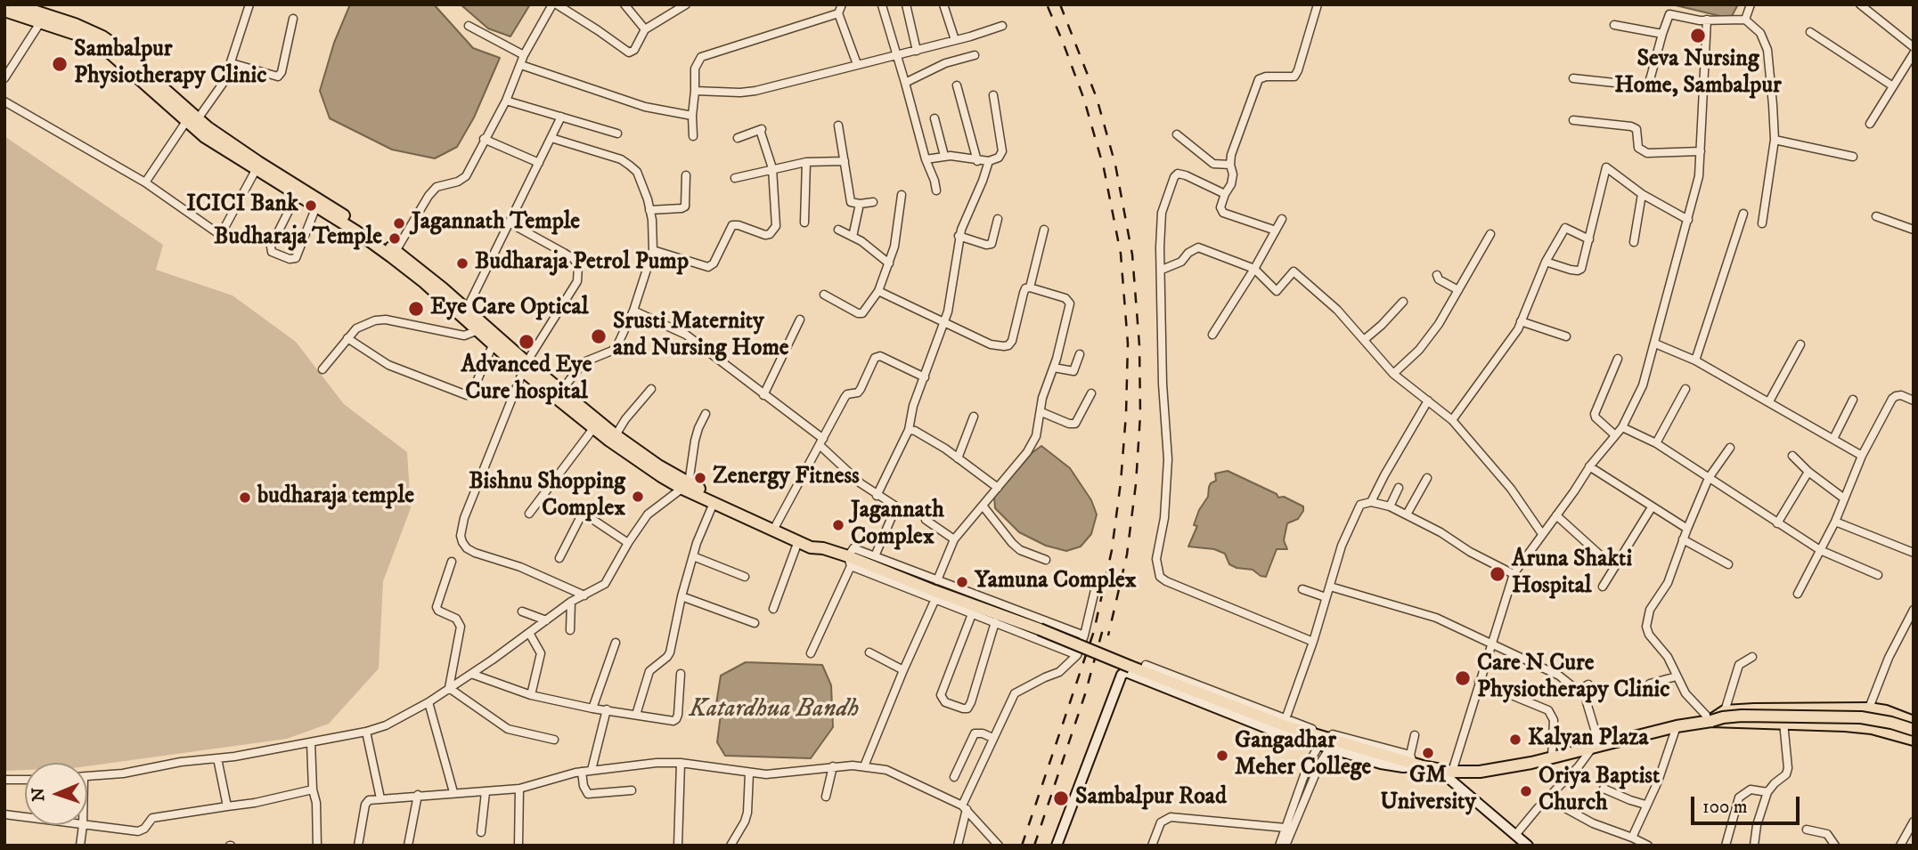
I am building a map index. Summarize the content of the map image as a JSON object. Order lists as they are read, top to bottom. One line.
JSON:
{"water":["Katardhua Bandh"],"places":["Seva Nursing Home, Sambalpur","Sambalpur Physiotherapy Clinic","ICICI Bank","Jagannath Temple","Budharaja Temple","Budharaja Petrol Pump","Eye Care Optical","Srusti Maternity and Nursing Home","Advanced Eye Cure hospital","Zenergy Fitness","Bishnu Shopping Complex","budharaja temple","Jagannath Complex","Aruna Shakti Hospital","Yamuna Complex","Care N Cure Physiotherapy Clinic","Kalyan Plaza","GM University","Gangadhar Meher College","Oriya Baptist Church","Sambalpur Road"],"scale_bar":"100 m","north":"left"}
